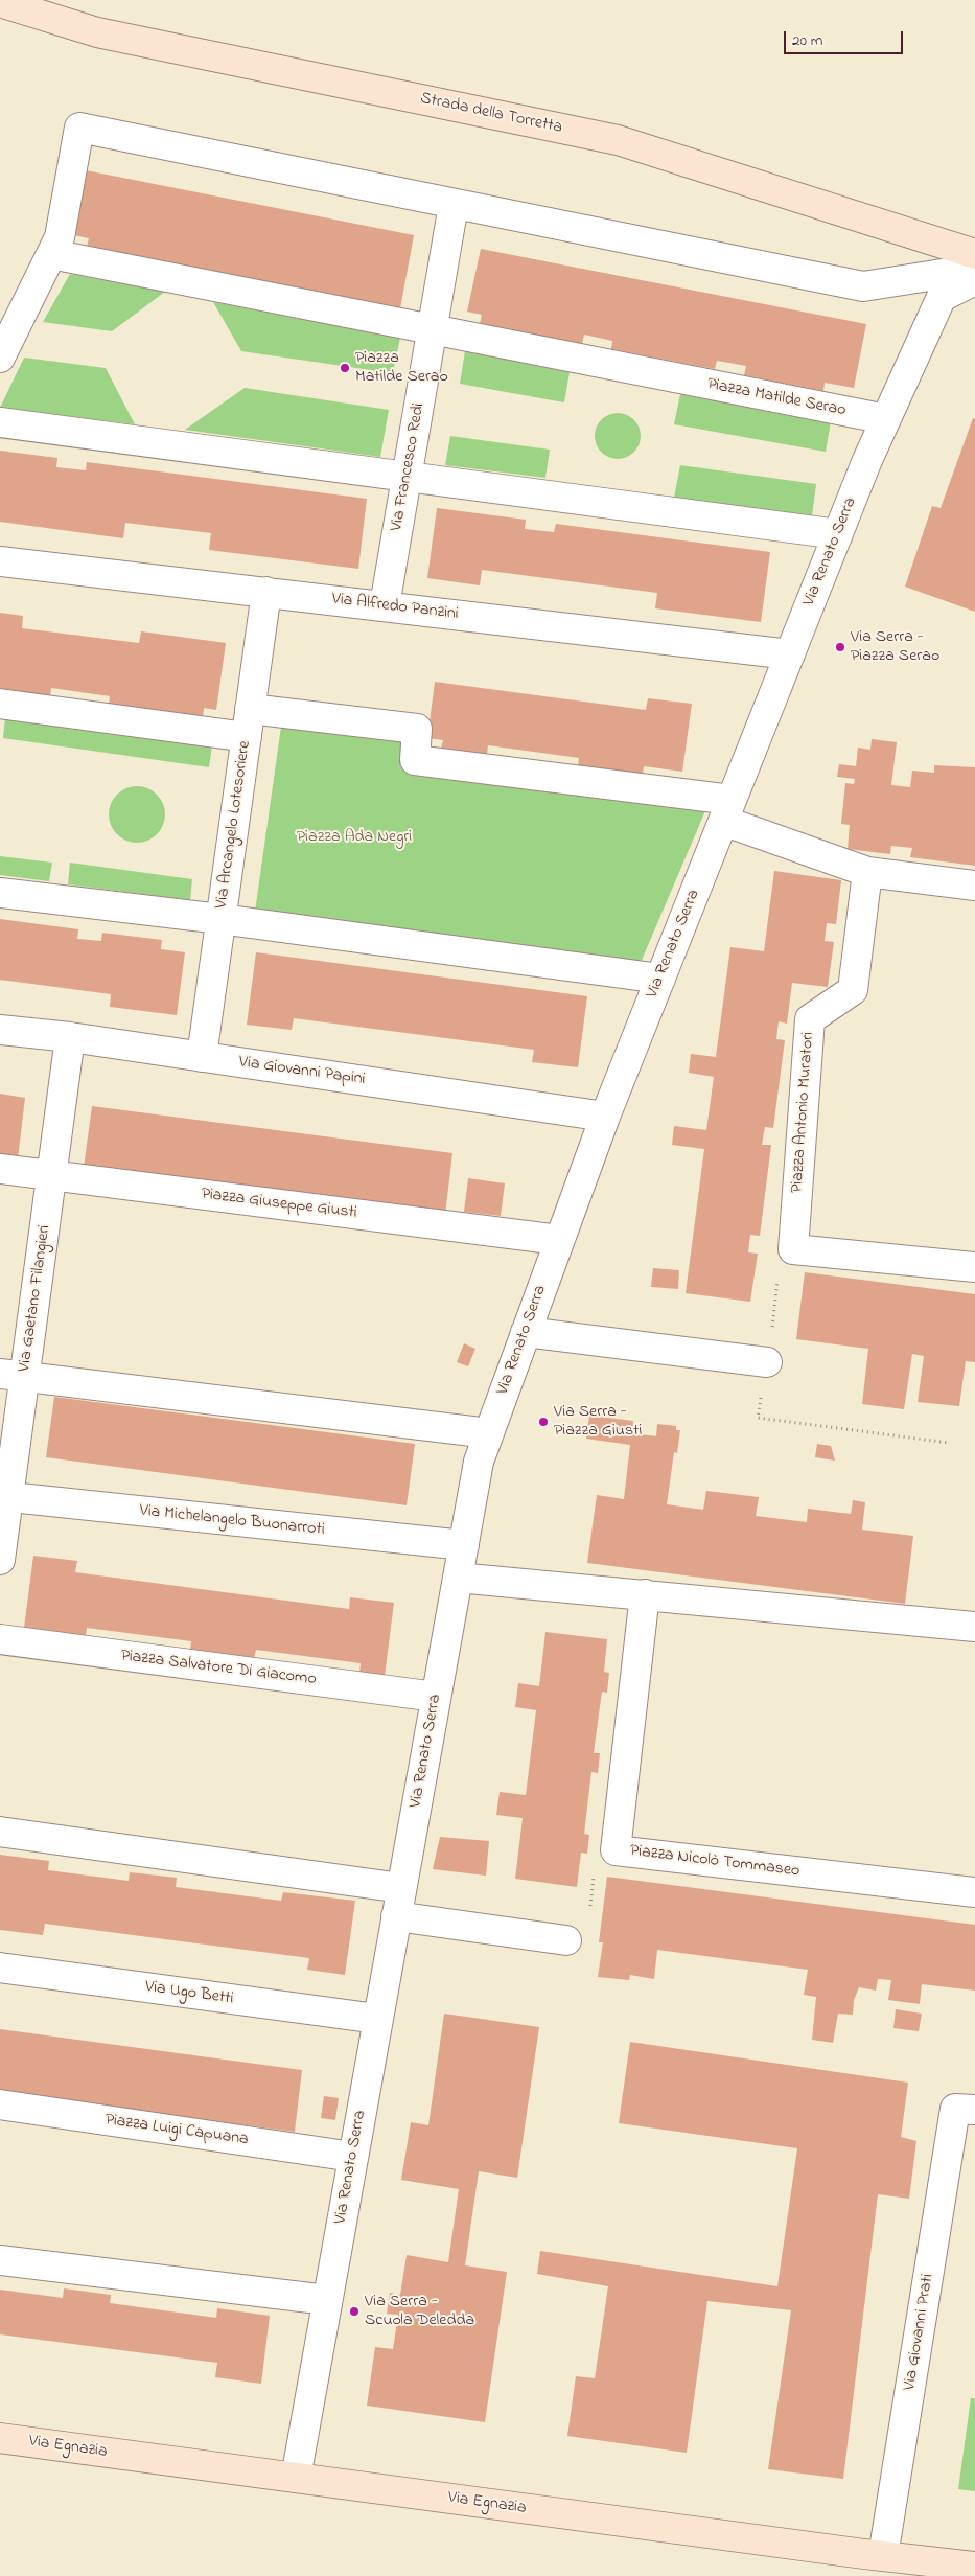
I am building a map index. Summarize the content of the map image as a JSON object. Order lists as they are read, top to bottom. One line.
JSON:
{"streets":{"street":["Strada della Torretta","Piazza Matilde Serao","Via Francesco Redi","Via Renato Serra","Via Alfredo Panzini","Via Arcangelo Lotesoriere","Via Giovanni Papini","Piazza Antonio Muratori","Piazza Giuseppe Giusti","Via Gaetano Filangieri","Via Michelangelo Buonarroti","Piazza Salvatore Di Giacomo","Piazza Nicolò Tommaseo","Via Ugo Betti","Piazza Luigi Capuana","Via Giovanni Prati","Via Egnazia"]},"crossings":[["Piazza Matilde Serao","Via Francesco Redi"],["Piazza Matilde Serao","Via Renato Serra"],["Via Francesco Redi","Via Alfredo Panzini"],["Via Renato Serra","Via Alfredo Panzini"],["Via Renato Serra","Via Giovanni Papini"],["Via Renato Serra","Piazza Giuseppe Giusti"],["Via Renato Serra","Via Michelangelo Buonarroti"],["Via Renato Serra","Piazza Salvatore Di Giacomo"],["Via Renato Serra","Via Ugo Betti"],["Via Renato Serra","Piazza Luigi Capuana"],["Via Renato Serra","Via Egnazia"],["Via Alfredo Panzini","Via Arcangelo Lotesoriere"],["Via Arcangelo Lotesoriere","Via Giovanni Papini"],["Via Giovanni Papini","Via Gaetano Filangieri"],["Piazza Giuseppe Giusti","Via Gaetano Filangieri"],["Via Gaetano Filangieri","Via Michelangelo Buonarroti"],["Via Giovanni Prati","Via Egnazia"]],"parks":["Piazza Ada Negri"],"places":["Piazza Matilde Serao","Via Serra - Piazza Serao","Via Serra - Piazza Giusti","Via Serra - Scuola Deledda"],"scale_bar":"20 m"}
